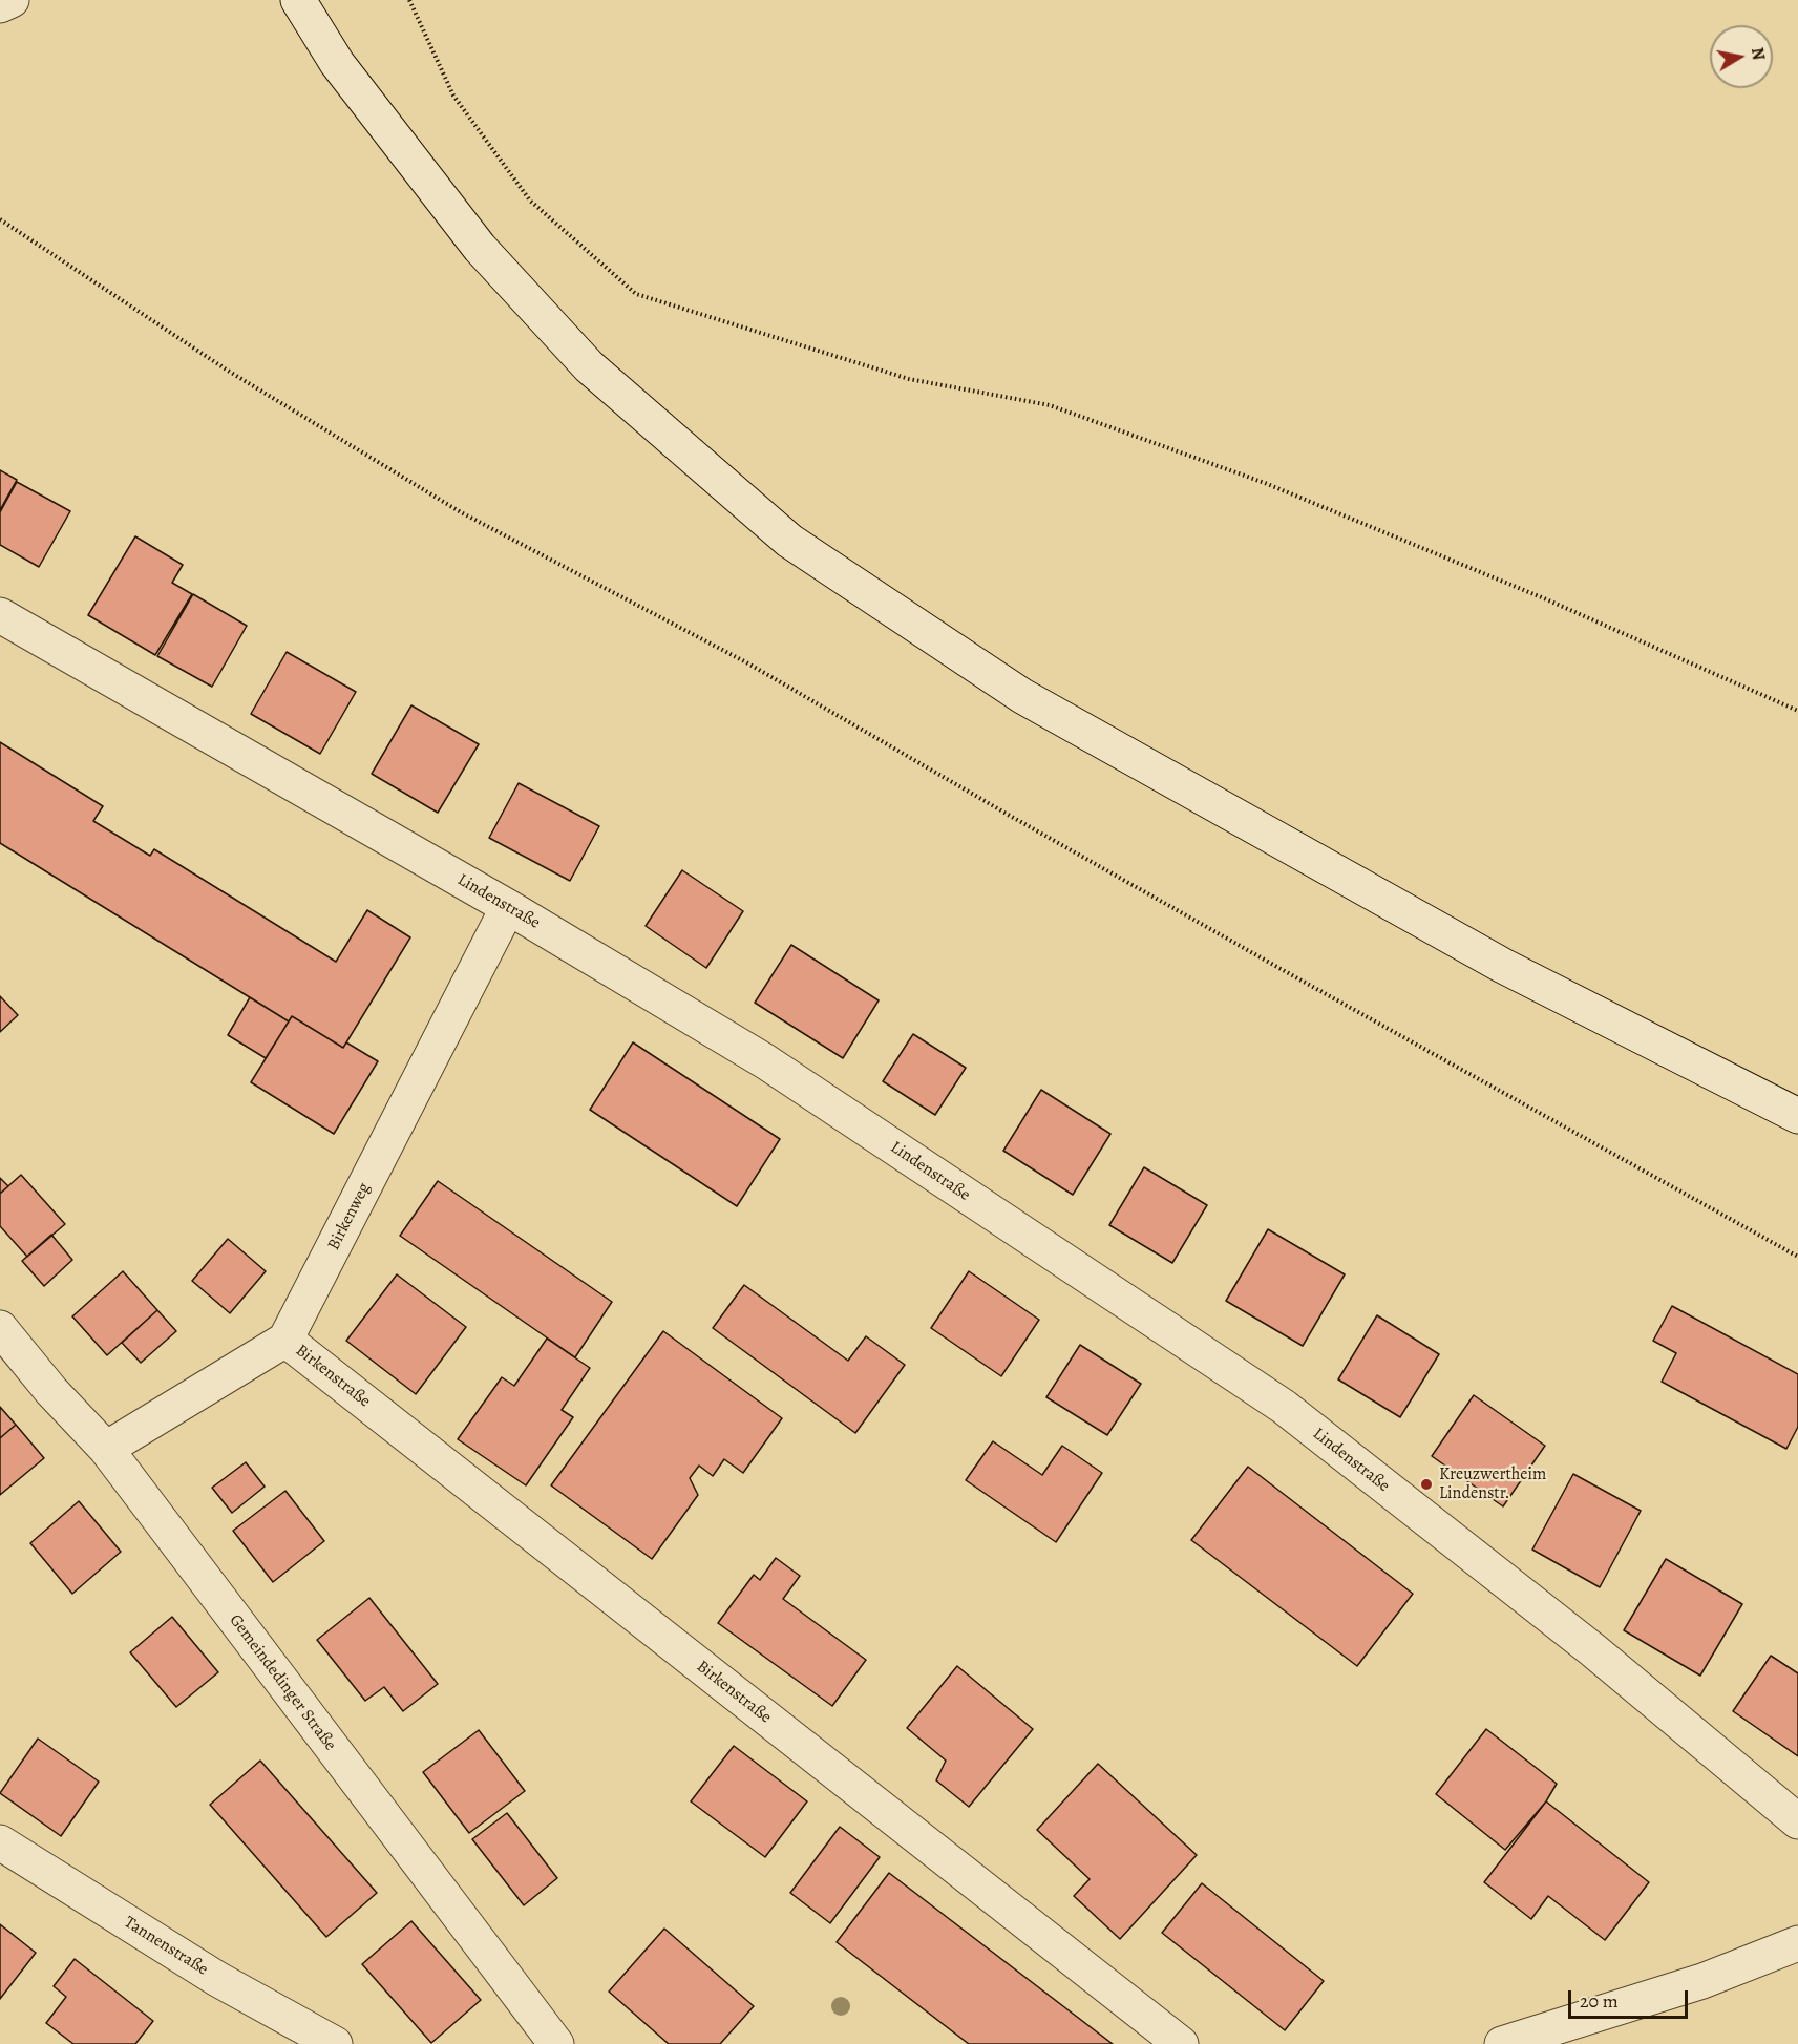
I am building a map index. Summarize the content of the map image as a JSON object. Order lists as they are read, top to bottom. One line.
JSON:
{"streets":{"street":["Lindenstraße","Birkenweg","Birkenstraße","Gemeindedinger Straße","Tannenstraße"]},"crossings":[["Lindenstraße","Birkenweg"],["Birkenweg","Birkenstraße"]],"places":["Kreuzwertheim Lindenstr."],"scale_bar":"20 m","north":"right"}
